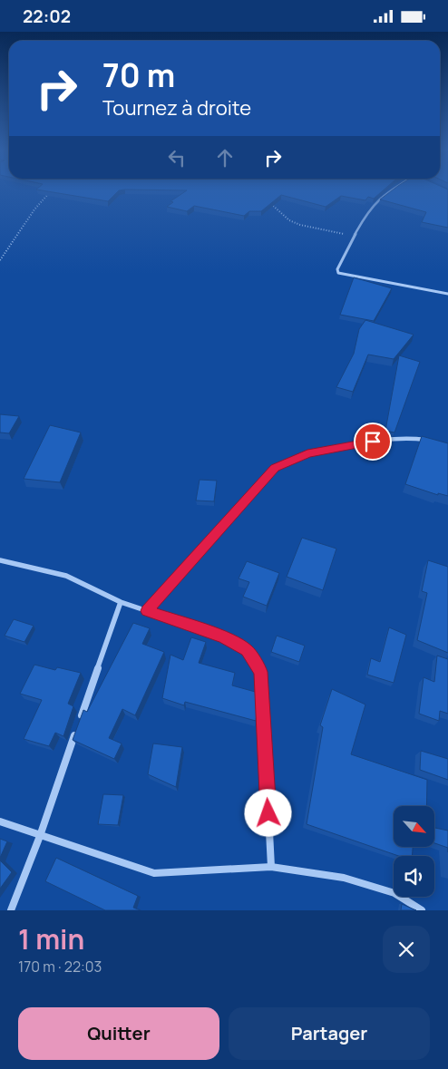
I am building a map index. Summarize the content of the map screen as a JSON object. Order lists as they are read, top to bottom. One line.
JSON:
{"north":"bottom right","page":{"status":"22:02","turn":["70 m","Tournez à droite"],"heading":["1 min","170 m · 22:03"],"buttons":["Quitter","Partager"]}}
